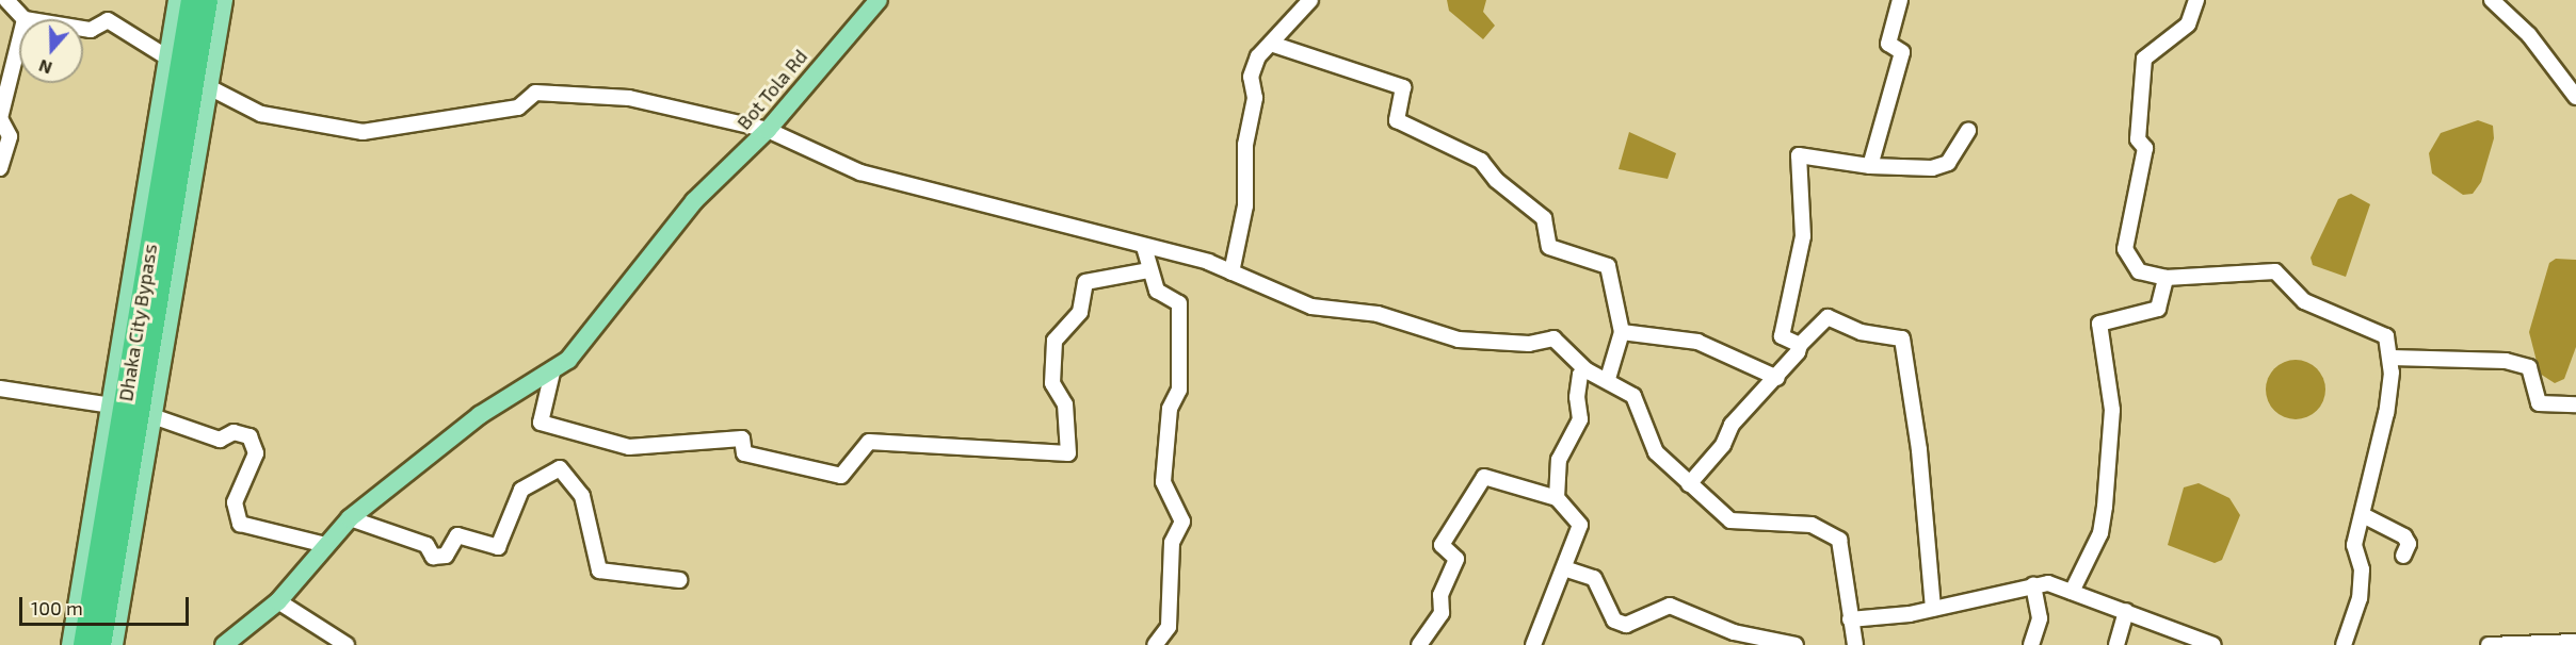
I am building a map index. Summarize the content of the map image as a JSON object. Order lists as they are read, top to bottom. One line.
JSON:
{"streets":{"highway":["Dhaka City Bypass"],"main road":["Bot Tola Rd"]},"scale_bar":"100 m","north":"bottom"}
